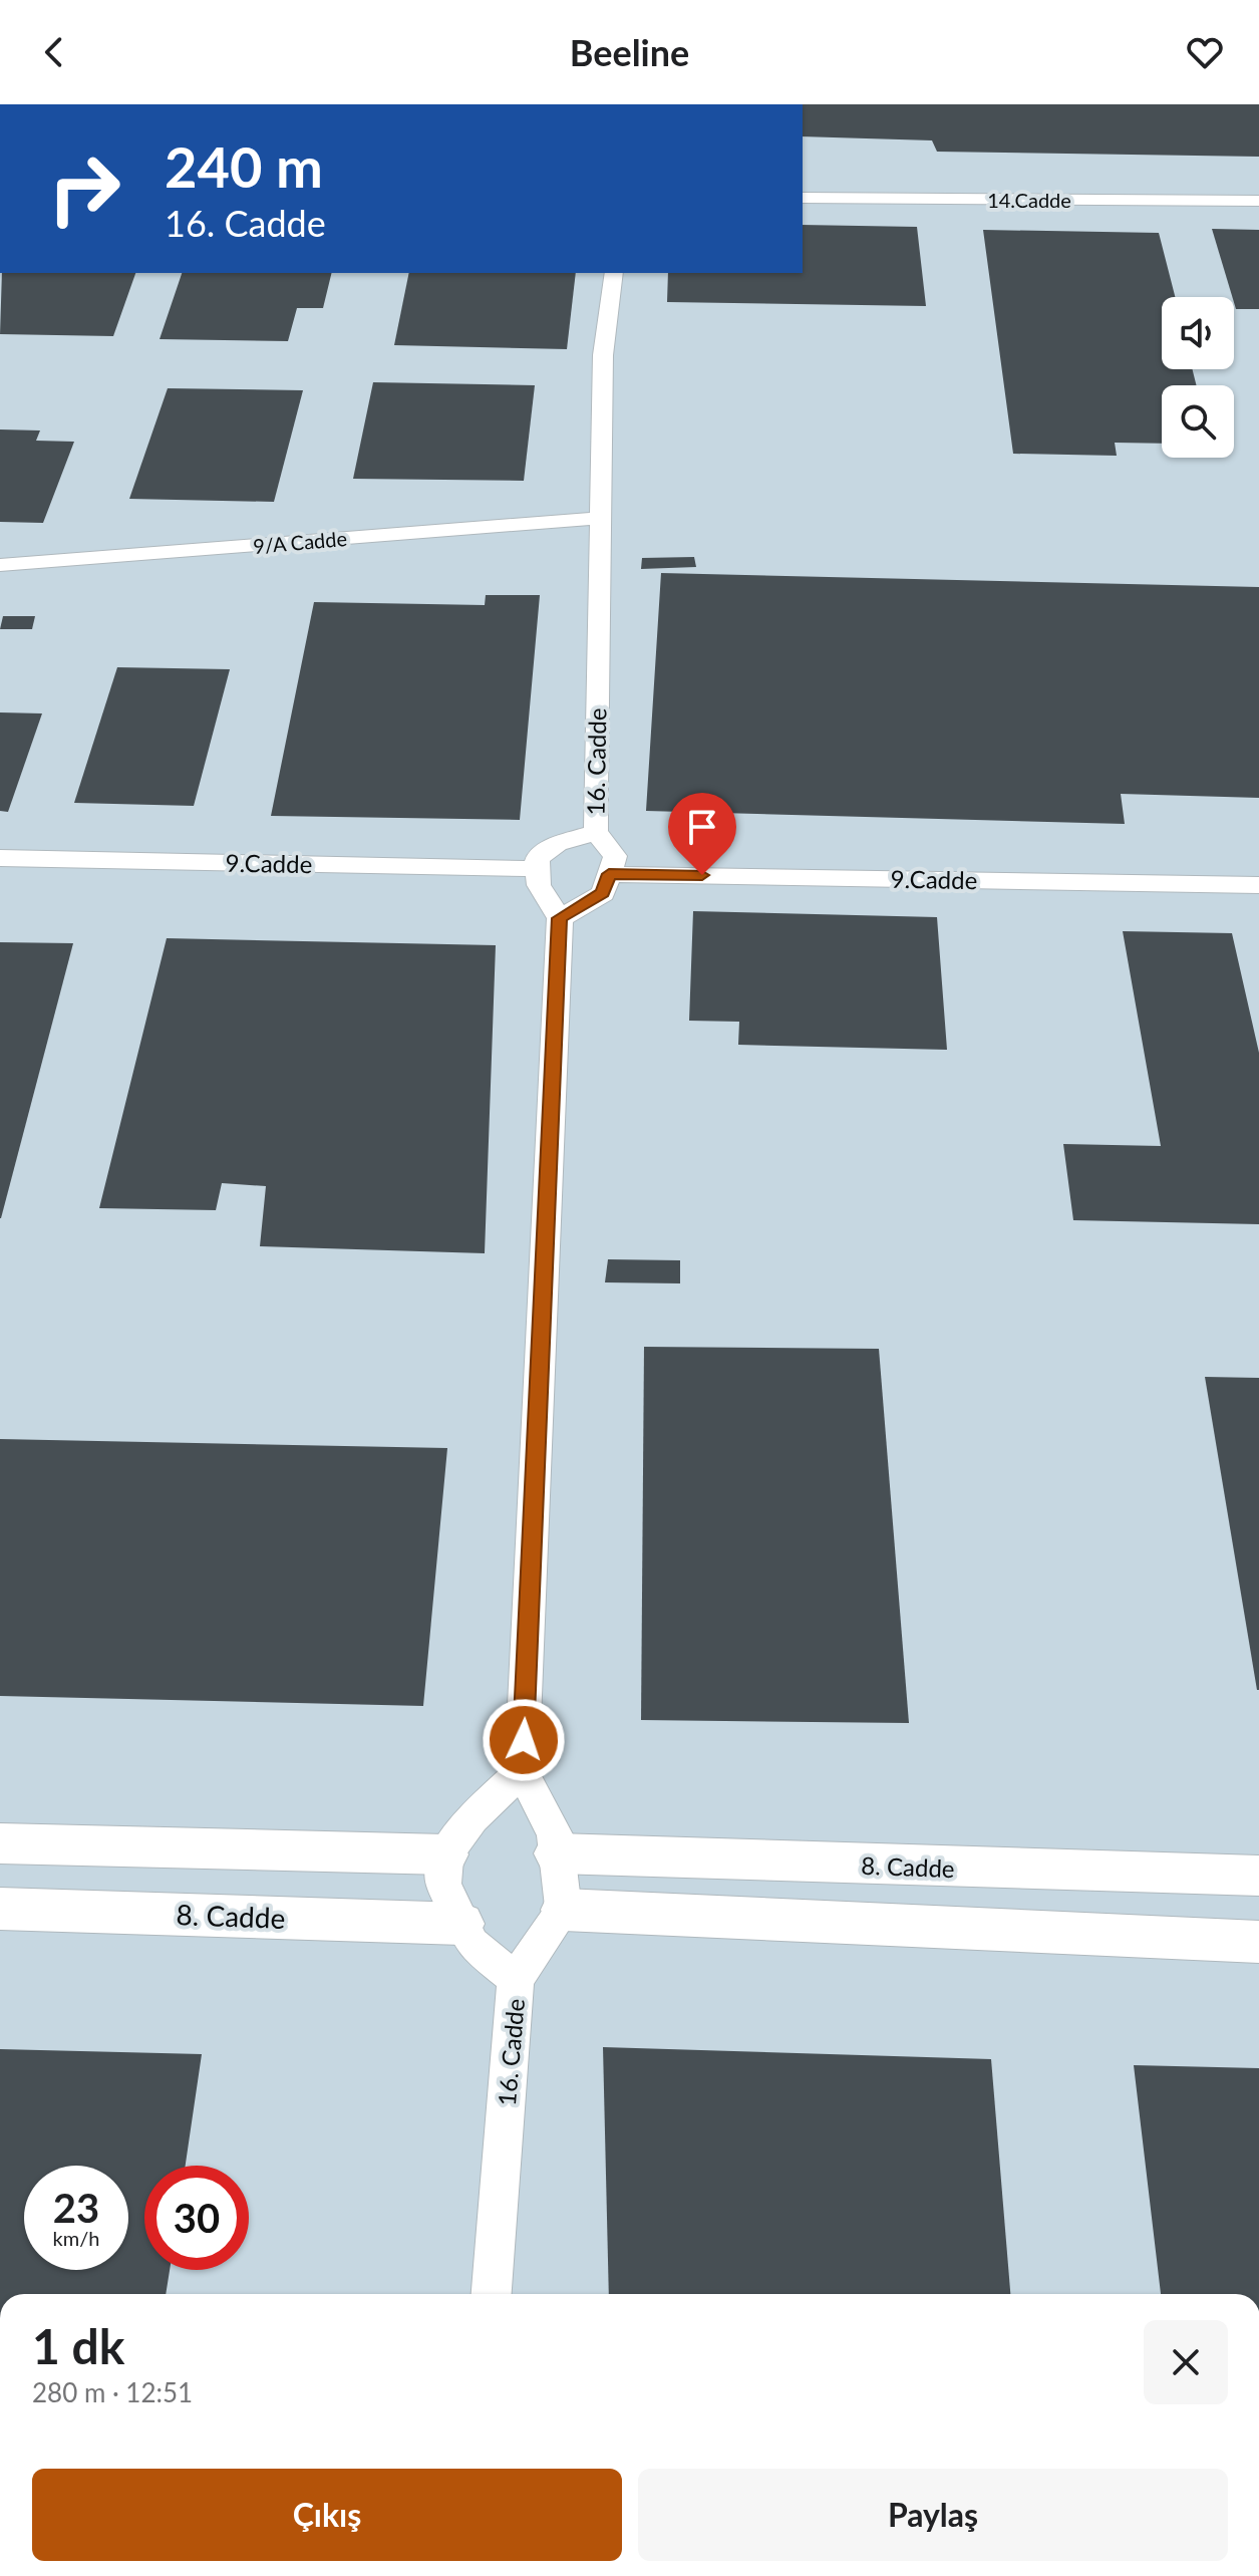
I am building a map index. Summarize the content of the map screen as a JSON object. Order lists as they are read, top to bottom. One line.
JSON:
{"streets":{"street":["14.Cadde","9/A Cadde","16. Cadde","9.Cadde","8. Cadde"]},"crossings":[["9/A Cadde","16. Cadde"],["16. Cadde","9.Cadde"]],"page":{"header":"Beeline","turn":["240 m","16. Cadde"],"speed":"23 km/h","limit":"30","heading":["1 dk","280 m · 12:51"],"buttons":["Çıkış","Paylaş"]}}
